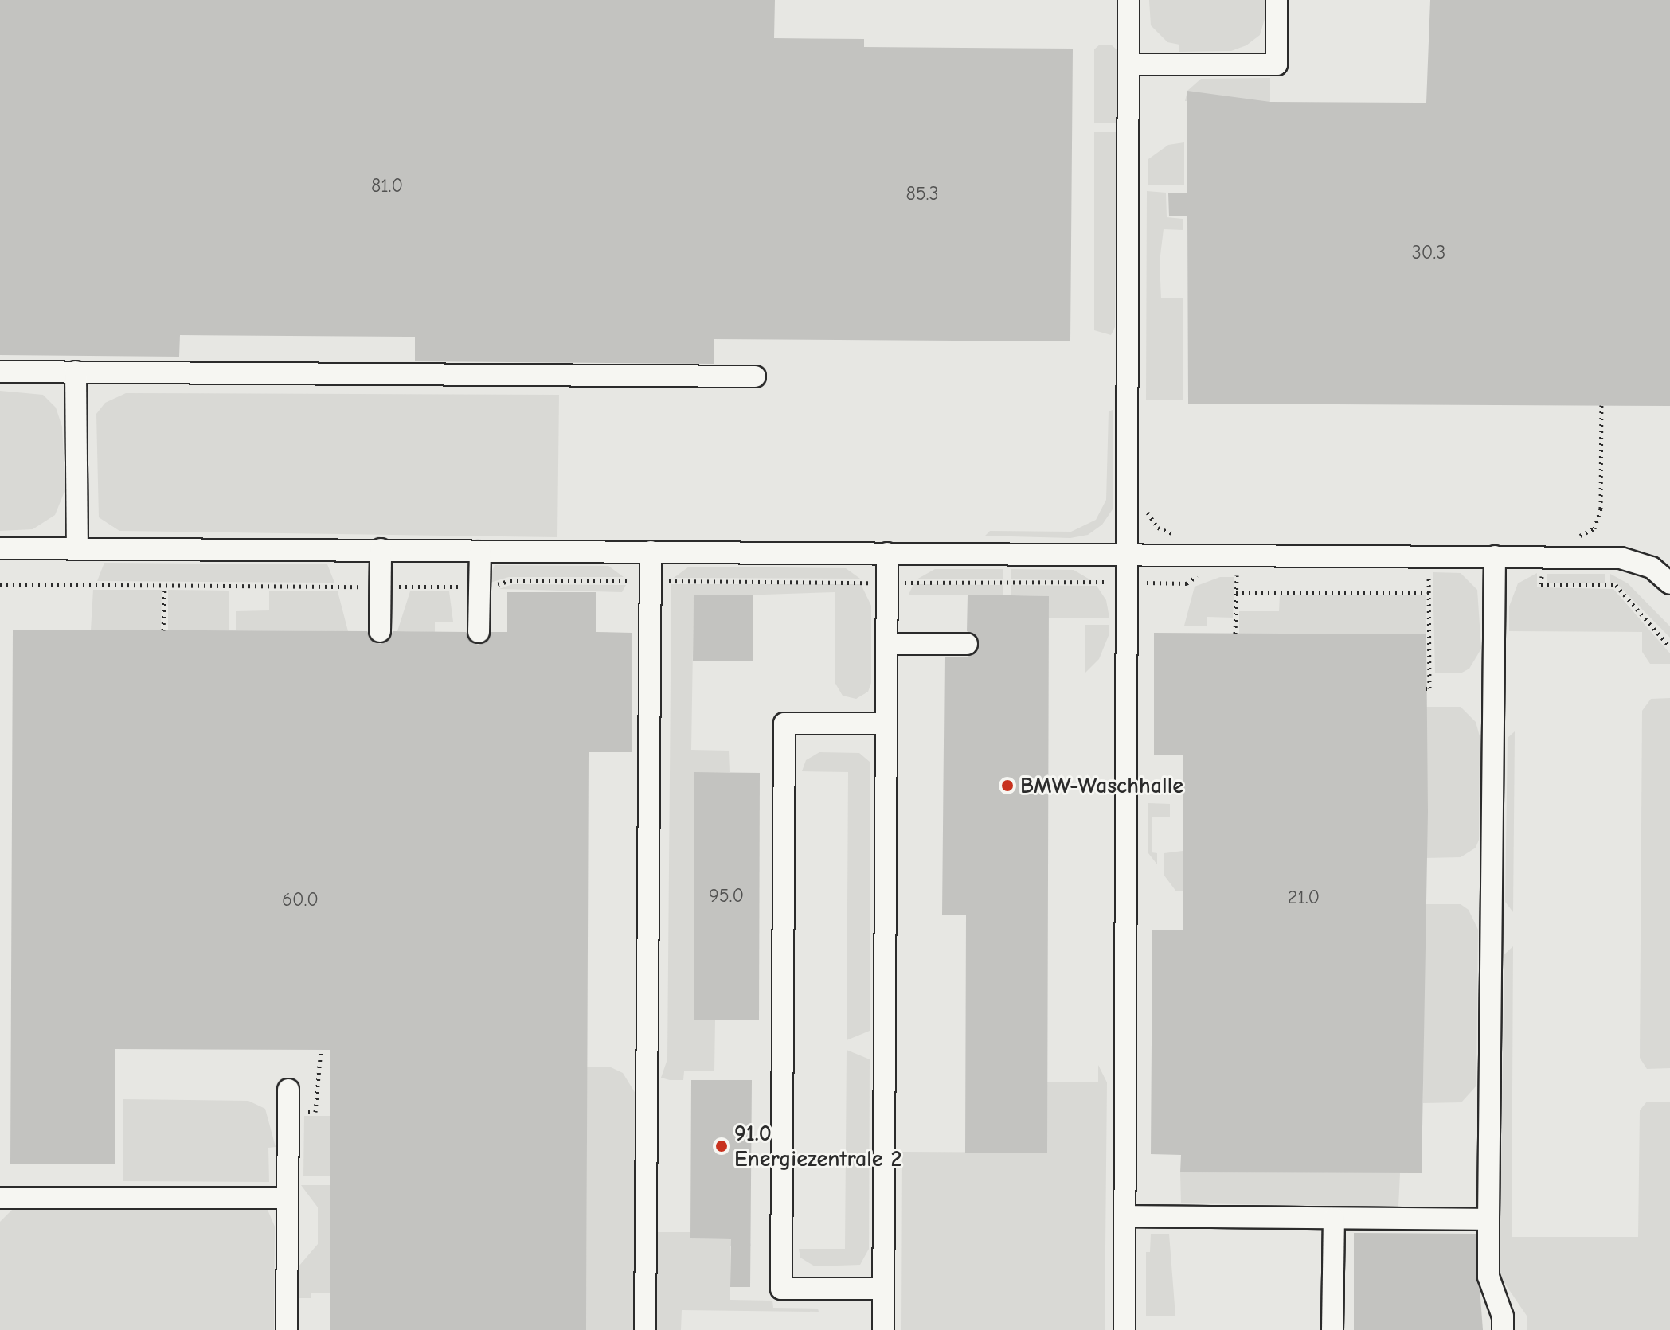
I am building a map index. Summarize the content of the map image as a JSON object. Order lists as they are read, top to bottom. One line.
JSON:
{"places":["BMW-Waschhalle","91.0 Energiezentrale 2"],"house_numbers":["81.0","85.3","30.3","95.0","21.0","60.0"]}
